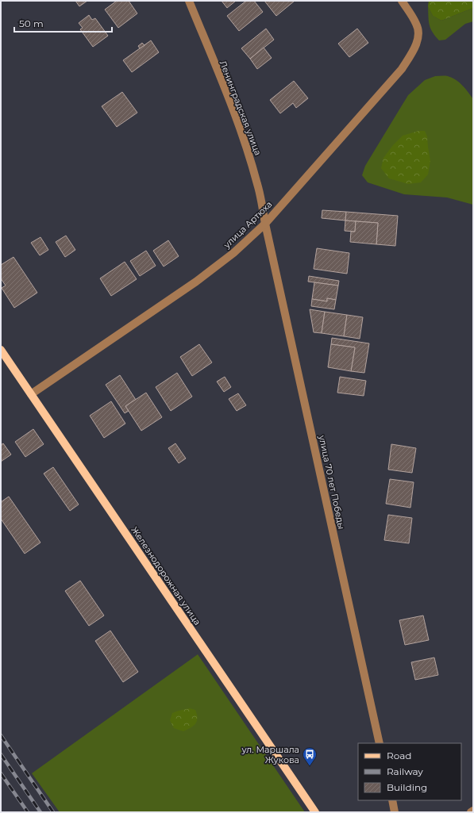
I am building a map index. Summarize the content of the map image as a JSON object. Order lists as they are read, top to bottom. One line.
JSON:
{"streets":{"main road":["Железнодорожная улица"],"street":["Ленинградская улица","улица Артюха","улица 70 лет Победы"]},"crossings":[["Ленинградская улица","улица Артюха"],["Ленинградская улица","улица 70 лет Победы"],["улица Артюха","улица 70 лет Победы"],["улица Артюха","Железнодорожная улица"]],"places":{"bus stop":["ул. Маршала Жукова"]},"legend":["Road","Railway","Building"],"scale_bar":"50 m"}
